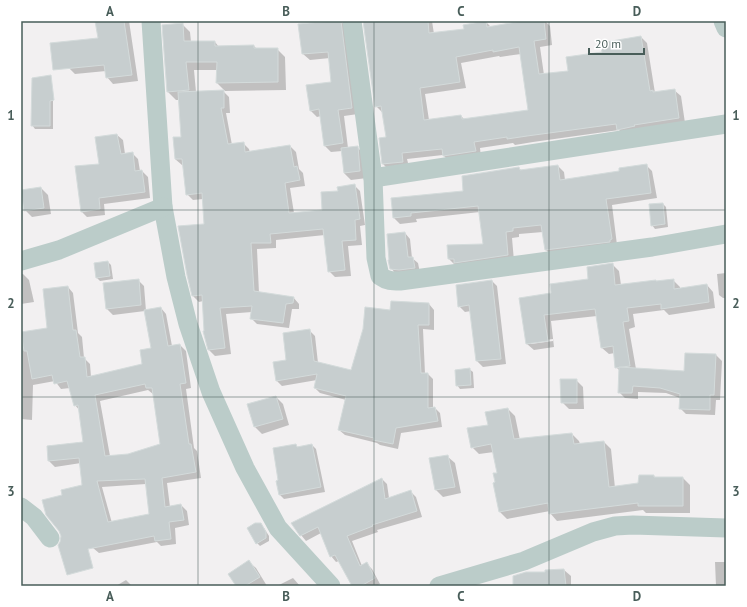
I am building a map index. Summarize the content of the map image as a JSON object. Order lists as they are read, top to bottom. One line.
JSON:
{"scale_bar":"20 m","grid":{"columns":["A","B","C","D"],"rows":["1","2","3"]}}
